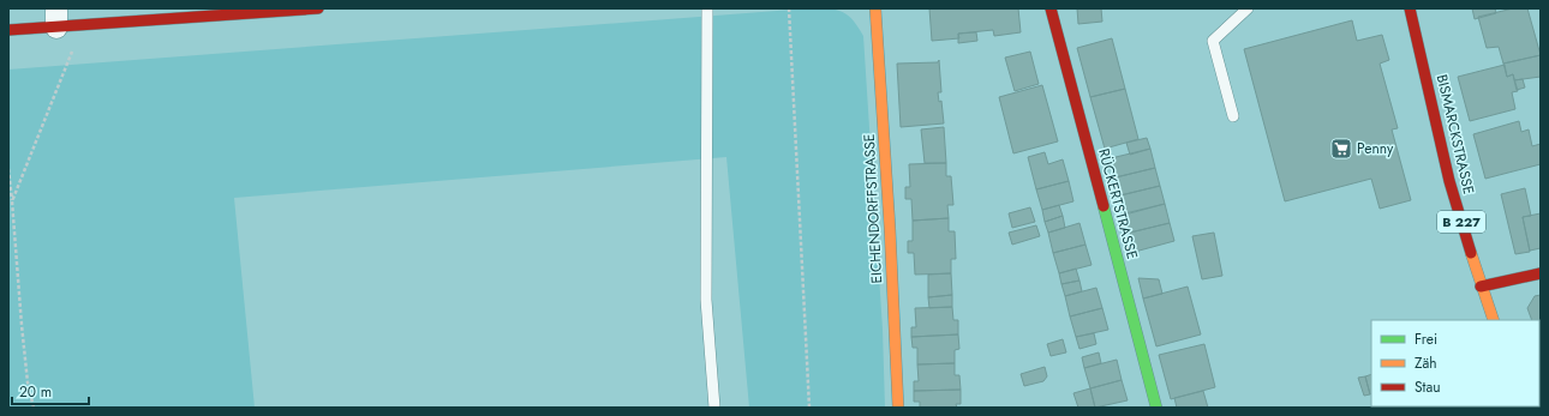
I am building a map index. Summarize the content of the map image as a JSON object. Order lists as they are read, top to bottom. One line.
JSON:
{"streets":{"street":["BISMARCKSTRASSE","RÜCKERTSTRASSE","EICHENDORFFSTRASSE","B 227"]},"places":{"supermarket":["Penny"]},"legend":["Frei","Zäh","Stau"],"scale_bar":"20 m"}
